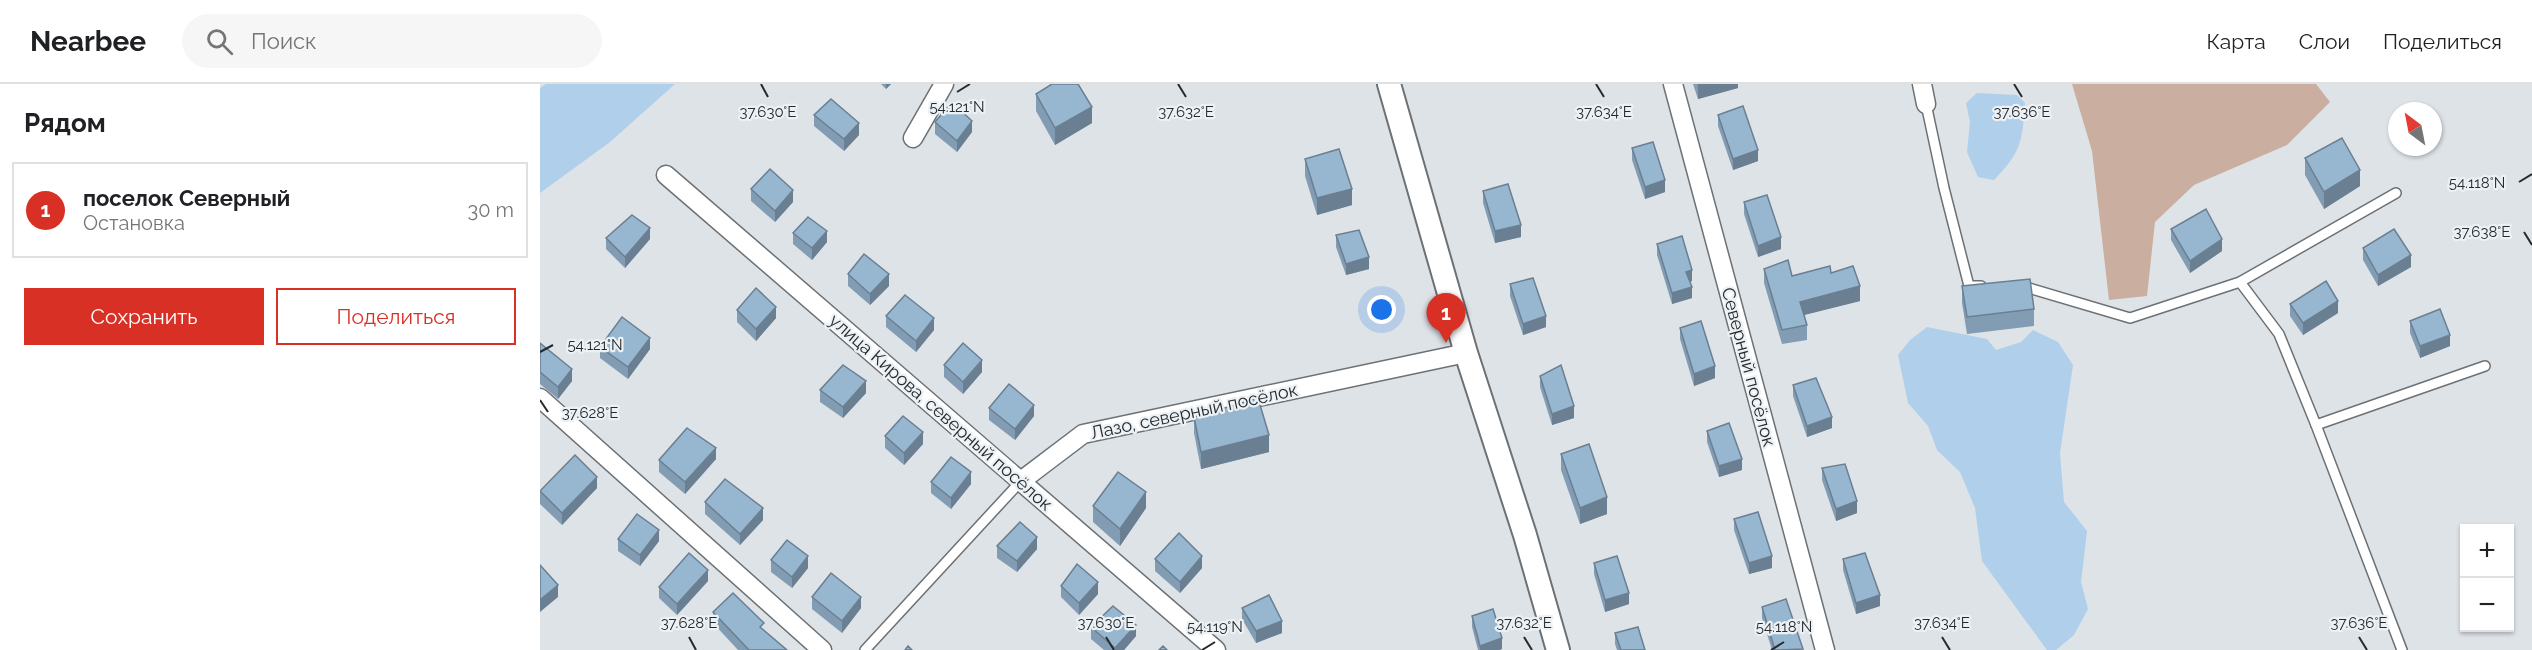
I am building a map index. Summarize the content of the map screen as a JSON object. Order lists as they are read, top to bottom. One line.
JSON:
{"streets":{"street":["Северный посёлок","Лазо, северный посёлок","улица Кирова, северный посёлок"]},"crossings":[["Лазо, северный посёлок","улица Кирова, северный посёлок"]],"north":"top left","page":{"header":"Nearbee","search":"Поиск","nav":["Карта","Слои","Поделиться"],"heading":"Рядом","list":[{"mark":"1","name":"поселок Северный","note":"Остановка","value":"30 m"}],"buttons":["Сохранить","Поделиться"],"pins":"1","map_buttons":["+","−"]},"coordinates":["54.121°N","37.636°E","37.630°E","37.632°E","37.634°E","54.118°N","37.638°E","37.628°E","54.119°N"]}
